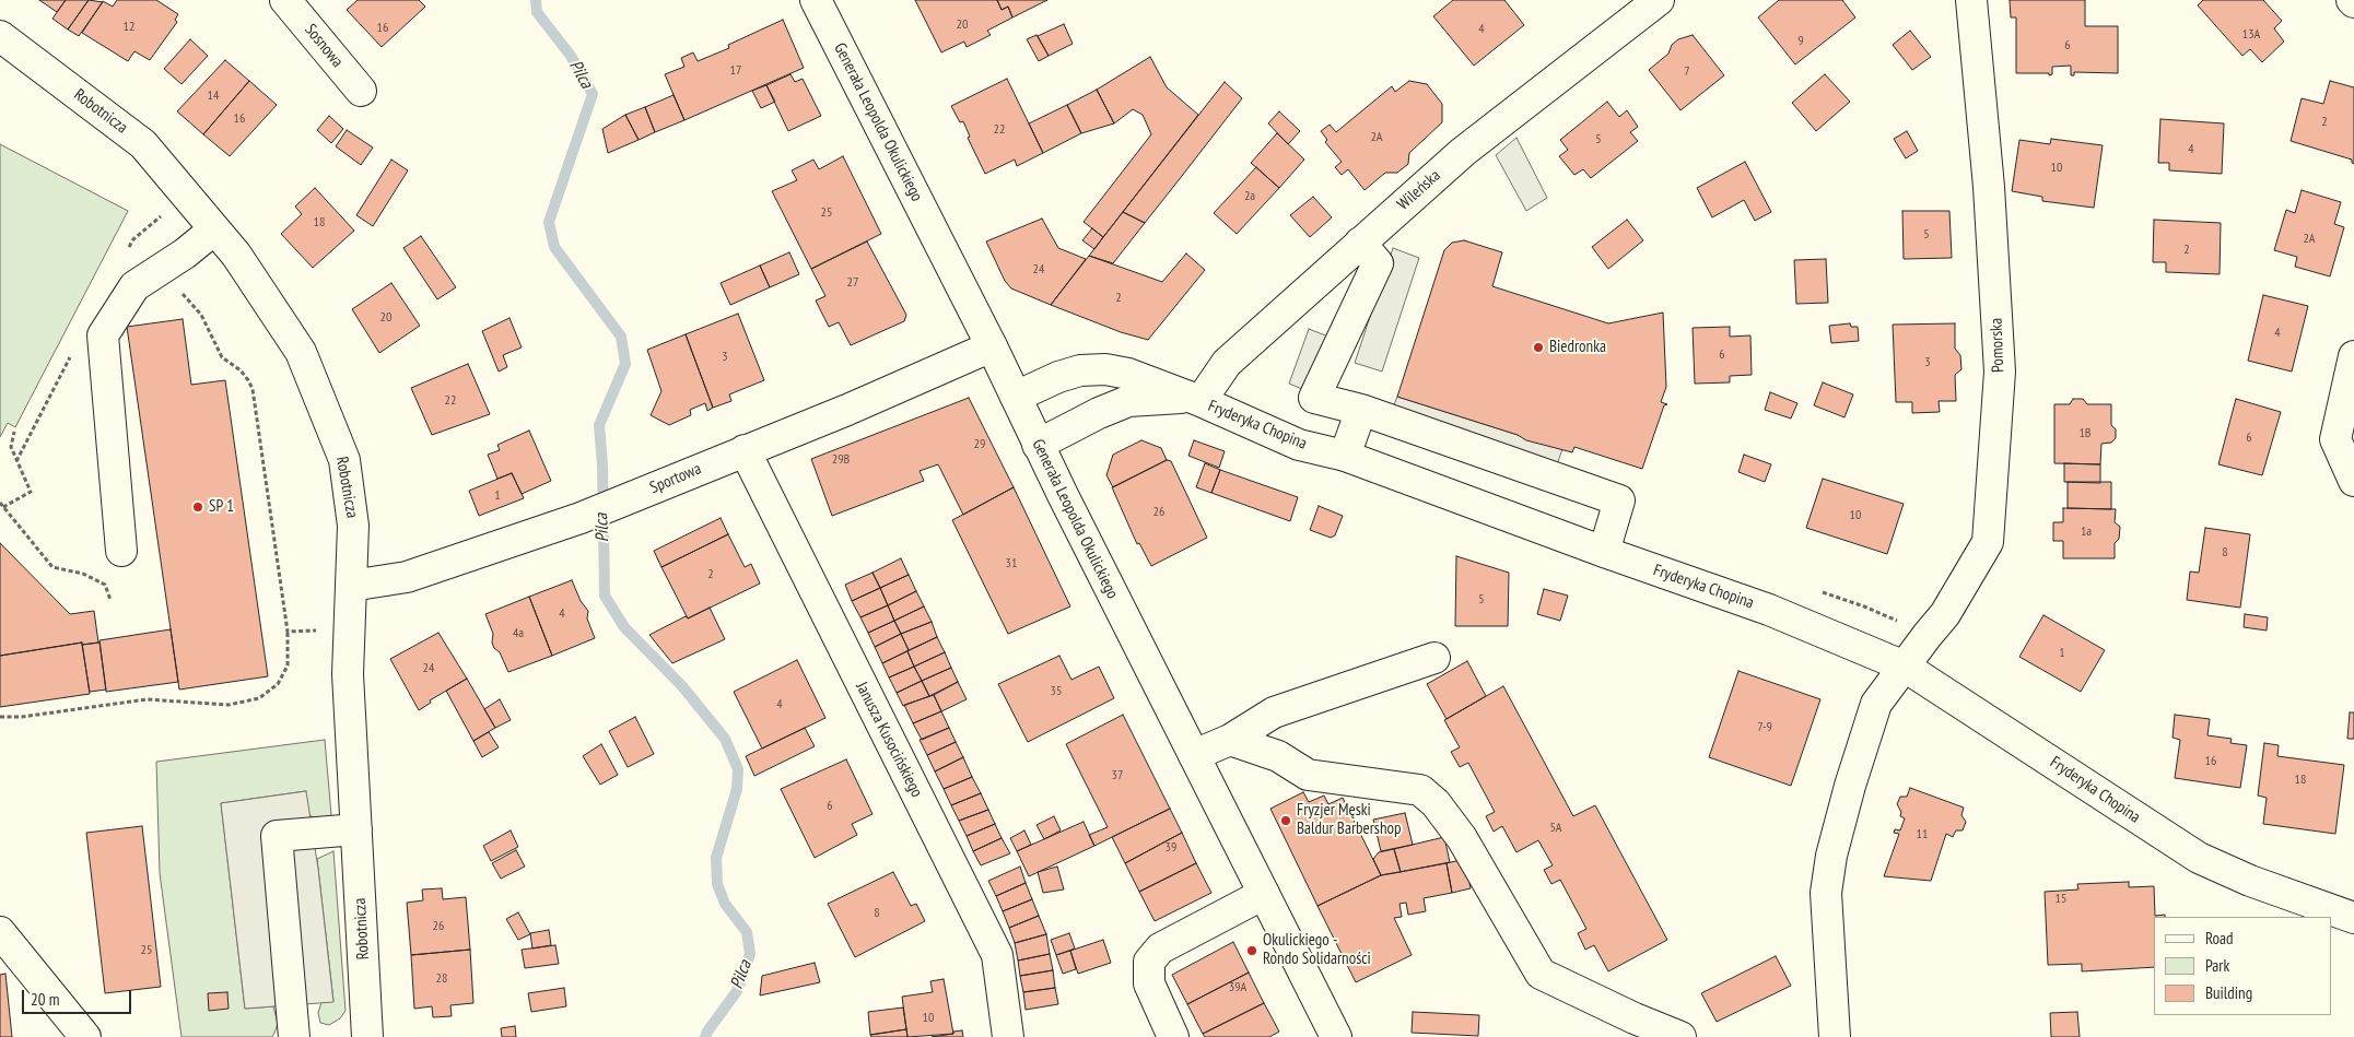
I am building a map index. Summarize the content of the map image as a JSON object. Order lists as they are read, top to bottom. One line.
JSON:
{"streets":{"street":["Sosnowa","Robotnicza","Generała Leopolda Okulickiego","Wileńska","Pomorska","Fryderyka Chopina","Sportowa","Janusza Kusocińskiego"]},"crossings":[["Robotnicza","Sportowa"],["Generała Leopolda Okulickiego","Fryderyka Chopina"],["Generała Leopolda Okulickiego","Sportowa"],["Wileńska","Fryderyka Chopina"],["Pomorska","Fryderyka Chopina"],["Sportowa","Janusza Kusocińskiego"]],"water":["Pilca"],"places":["Biedronka","SP 1","Fryzjer Męski Baldur Barbershop","Okulickiego - Rondo Solidarności"],"house_numbers":["20","12","16","4","13A","9","6","17","7","14","16","2","22","2A","5","4","10","2a","25","18","5","2A","2","24","27","2","20","4","6","3","3","22","1B","6","29","29B","1","26","10","1a","8","31","2","5","4","4a","1","24","35","4","7-9","16","37","18","6","5A","11","39","15","8","26","25","28","39A","10"],"legend":["Road","Park","Building"],"scale_bar":"20 m"}
